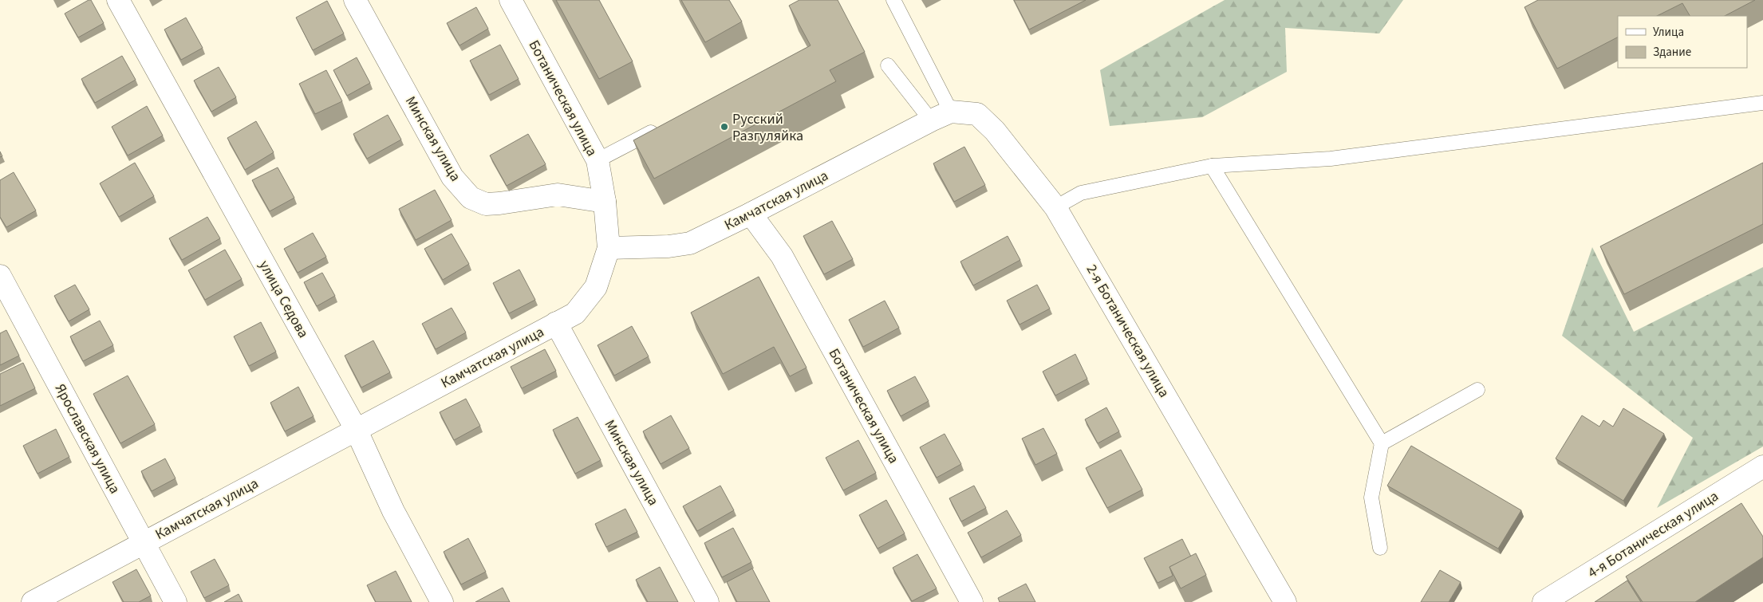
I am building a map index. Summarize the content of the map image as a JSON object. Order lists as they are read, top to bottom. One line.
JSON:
{"streets":{"street":["Ботаническая улица","Минская улица","Камчатская улица","улица Седова","2-я Ботаническая улица","Ярославская улица","4-я Ботаническая улица"]},"crossings":[["Ботаническая улица","Минская улица"],["Ботаническая улица","Камчатская улица"],["Минская улица","Камчатская улица"],["Камчатская улица","улица Седова"],["Камчатская улица","2-я Ботаническая улица"],["Камчатская улица","Ярославская улица"]],"places":["Русский Разгуляйка"],"legend":["Улица","Здание"]}
